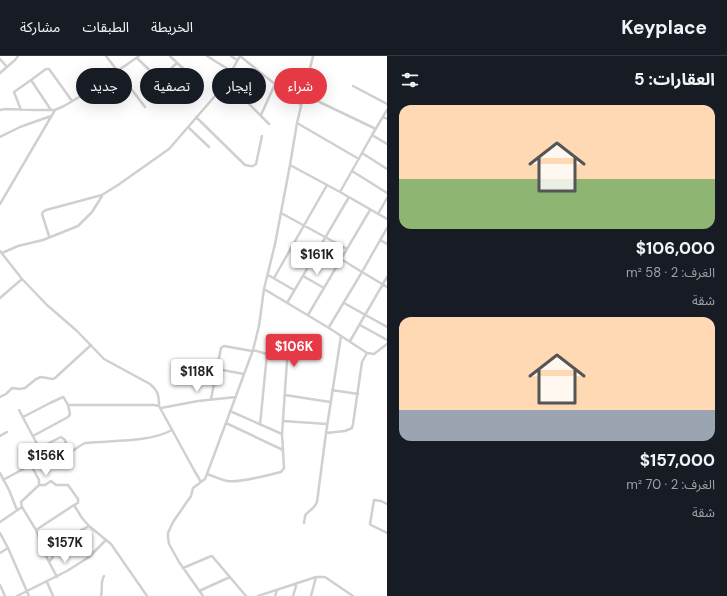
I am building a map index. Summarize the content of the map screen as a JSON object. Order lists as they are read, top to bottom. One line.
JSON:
{"page":{"header":"Keyplace","nav":["الخريطة","الطبقات","مشاركة"],"heading":"العقارات: 5","chip":["شراء","إيجار","تصفية","جديد"],"list":[{"name":"$106,000","note":"الغرف: 2 · 58 m² · شقة"},{"name":"$157,000","note":"الغرف: 2 · 70 m² · شقة"}],"price":["$161K","$106K","$118K","$156K","$157K"]}}
